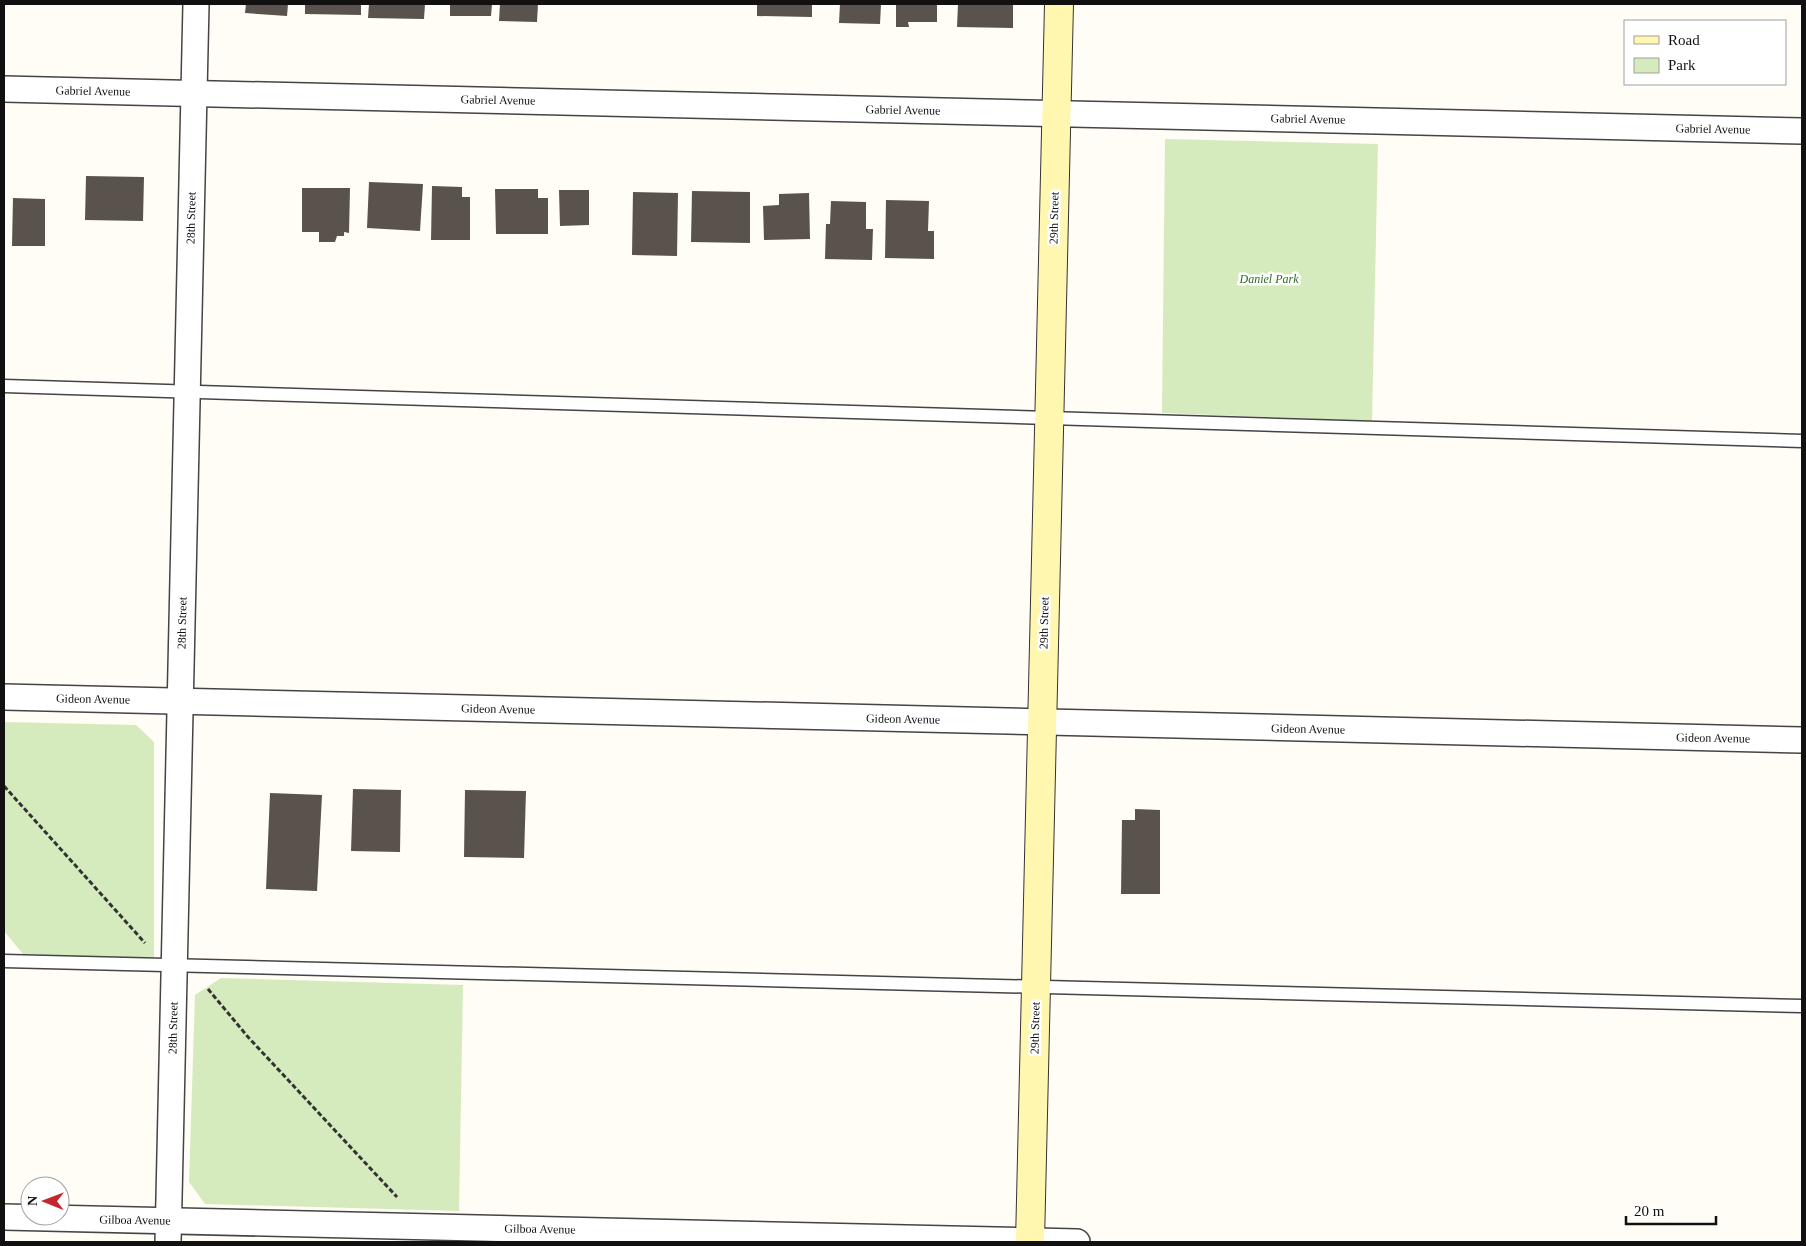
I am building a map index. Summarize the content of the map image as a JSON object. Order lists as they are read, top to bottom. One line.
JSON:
{"streets":{"street":["Gabriel Avenue","28th Street","29th Street","Gideon Avenue","Gilboa Avenue"]},"crossings":[["Gabriel Avenue","28th Street"],["Gabriel Avenue","29th Street"],["28th Street","Gideon Avenue"],["28th Street","Gilboa Avenue"],["29th Street","Gideon Avenue"],["29th Street","Gilboa Avenue"]],"parks":["Daniel Park"],"legend":["Road","Park"],"scale_bar":"20 m","north":"left"}
